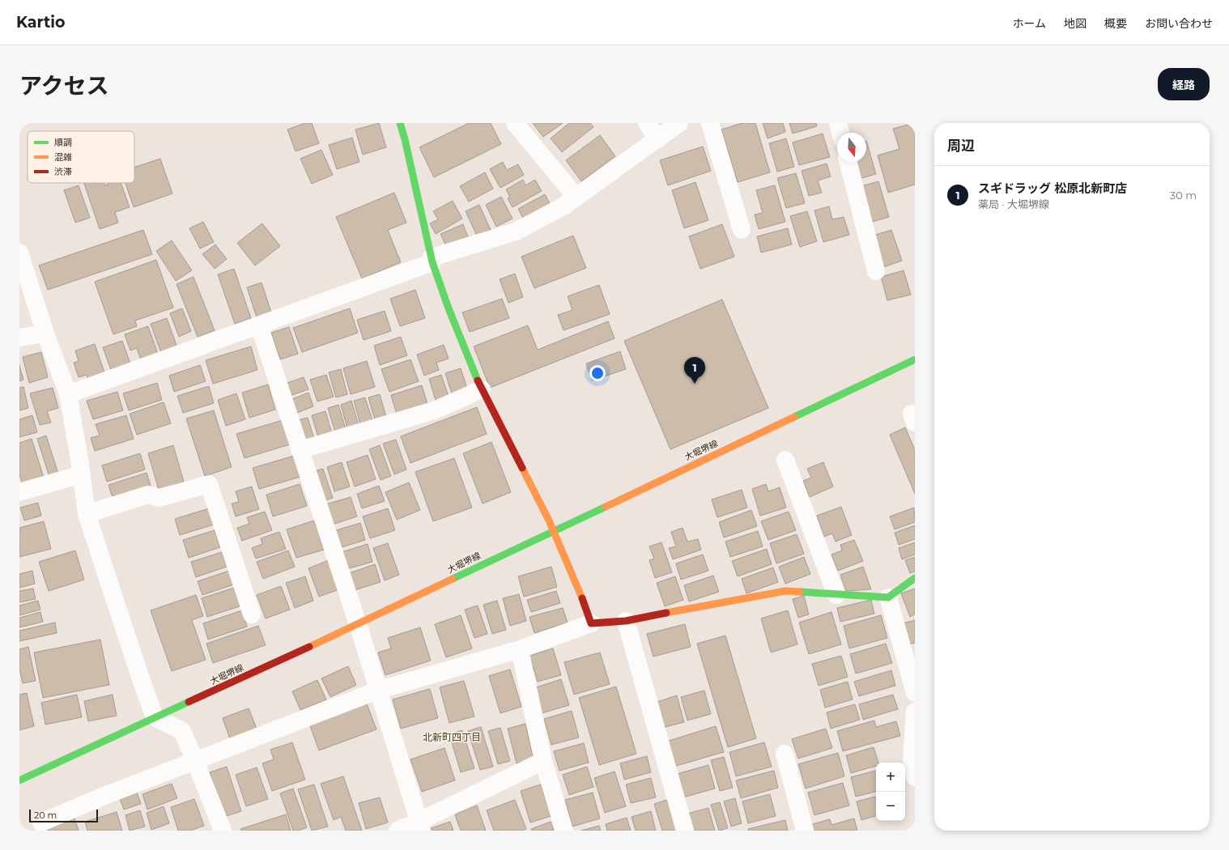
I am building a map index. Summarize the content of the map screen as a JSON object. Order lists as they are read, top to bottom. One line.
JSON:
{"streets":{"main road":["大堀堺線"]},"districts":["北新町四丁目"],"legend":["順調","混雑","渋滞"],"scale_bar":"20 m","north":"bottom","page":{"header":"Kartio","nav":["ホーム","地図","概要","お問い合わせ"],"title":"アクセス","buttons":"経路","heading":"周辺","list":[{"mark":"1","name":"スギドラッグ 松原北新町店","note":"薬局 · 大堀堺線","value":"30 m"}],"pins":"1","map_buttons":["+","−"],"scale":"20 m"}}
